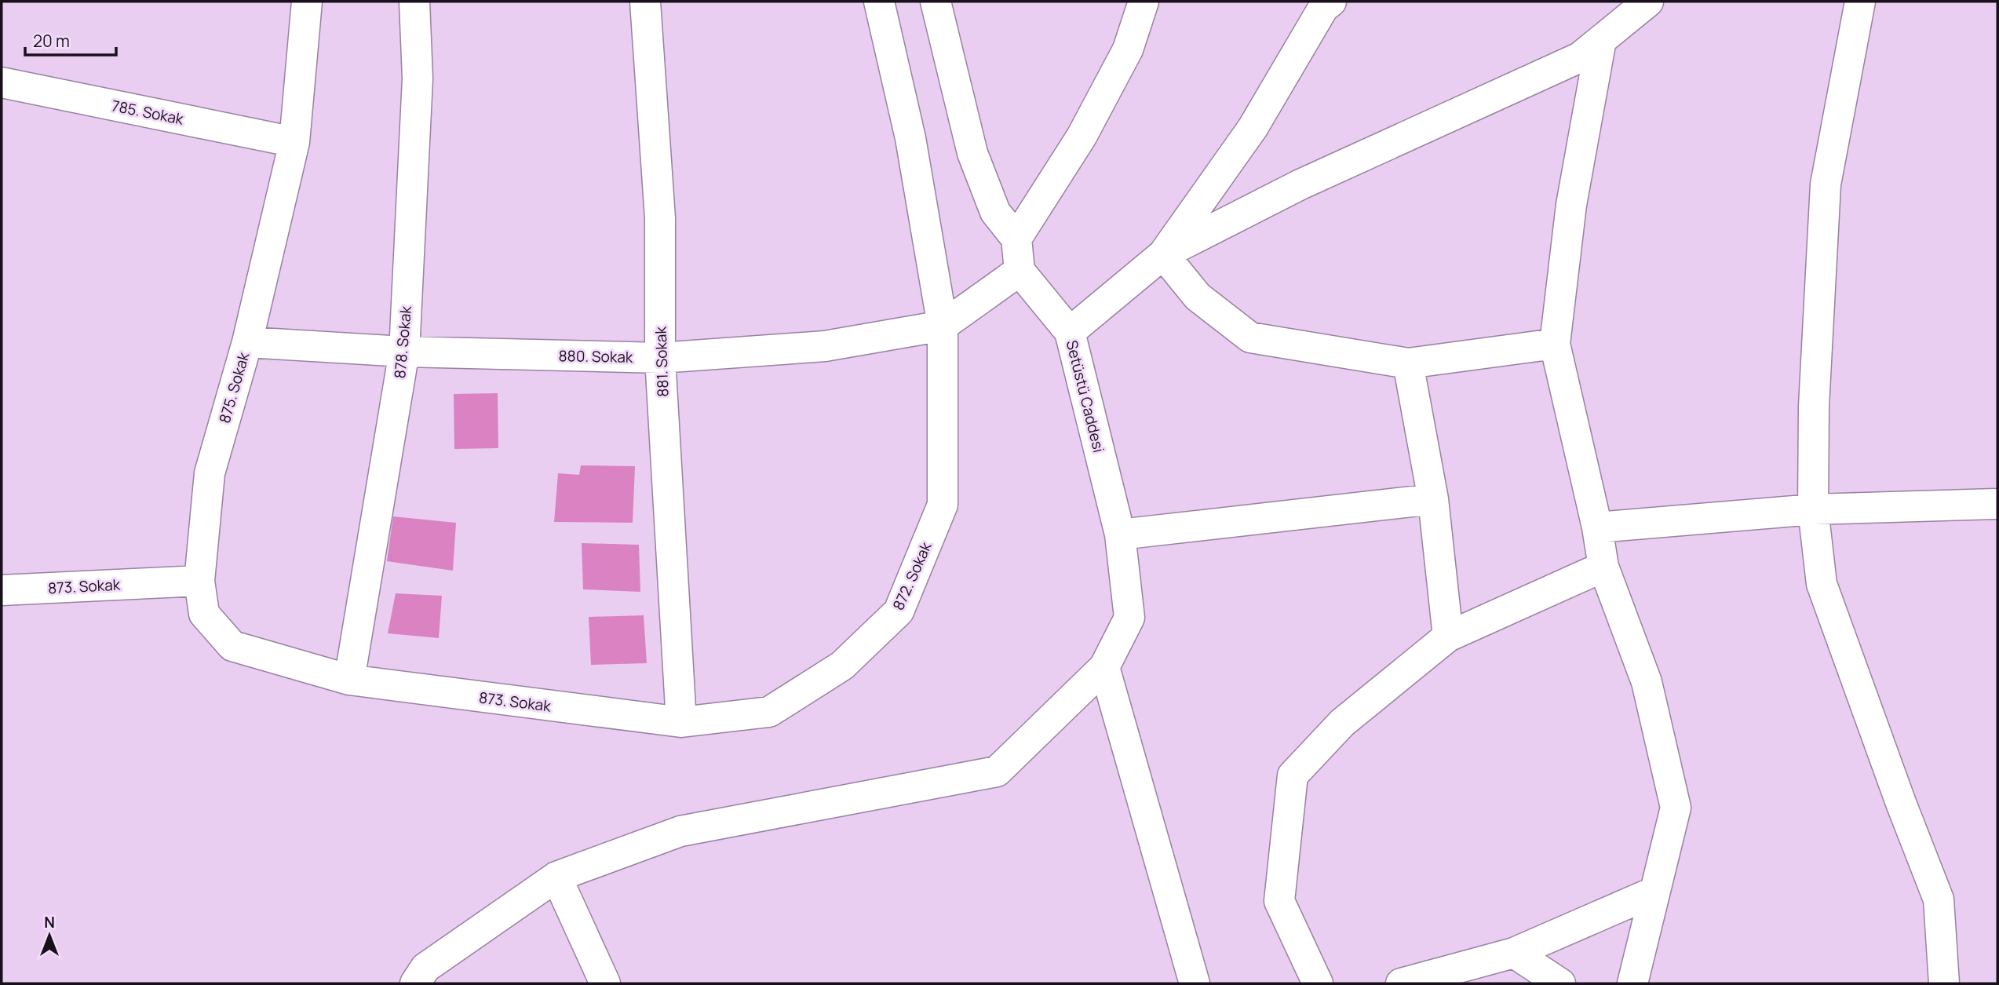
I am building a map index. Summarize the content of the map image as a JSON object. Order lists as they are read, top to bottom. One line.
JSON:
{"streets":{"street":["785. Sokak","878. Sokak","880. Sokak","881. Sokak","875. Sokak","Setüstü Caddesi","872. Sokak","873. Sokak"]},"crossings":[["785. Sokak","875. Sokak"],["878. Sokak","880. Sokak"],["878. Sokak","875. Sokak"],["878. Sokak","873. Sokak"],["880. Sokak","881. Sokak"],["880. Sokak","875. Sokak"],["880. Sokak","872. Sokak"],["881. Sokak","872. Sokak"],["881. Sokak","873. Sokak"],["875. Sokak","873. Sokak"],["872. Sokak","873. Sokak"]],"scale_bar":"20 m","north":"top"}
